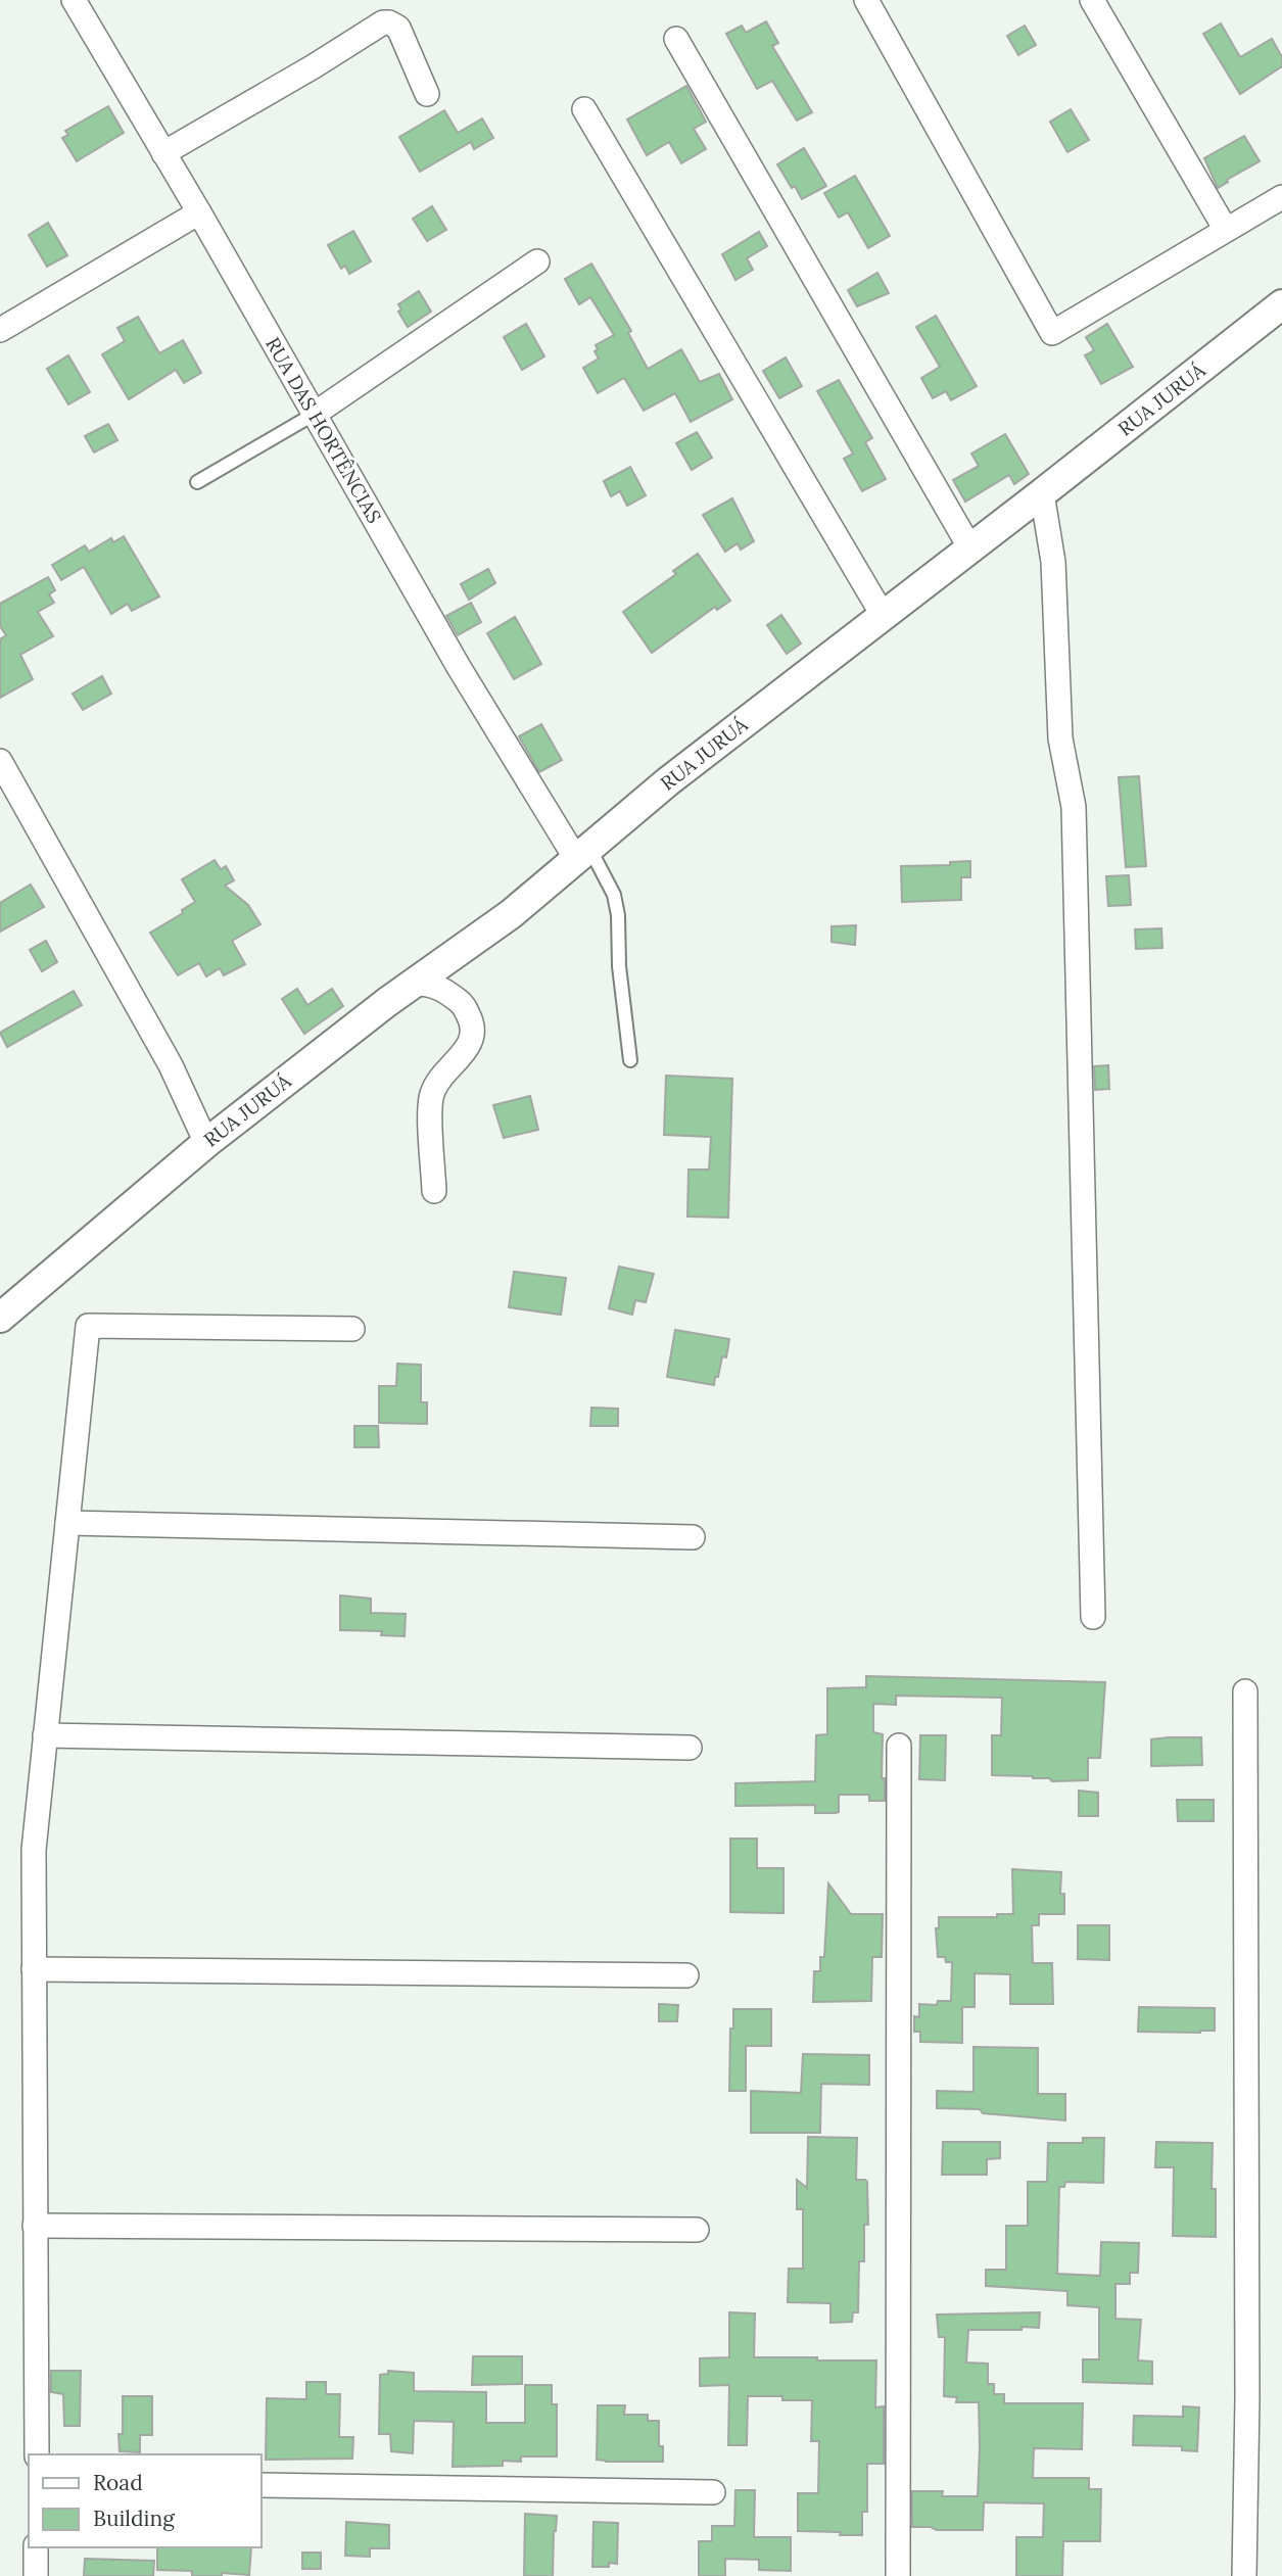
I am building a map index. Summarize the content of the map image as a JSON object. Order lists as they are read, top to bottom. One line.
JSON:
{"streets":{"street":["RUA JURUÁ","RUA DAS HORTÊNCIAS"]},"crossings":[["RUA JURUÁ","RUA DAS HORTÊNCIAS"]],"legend":["Road","Building"]}
